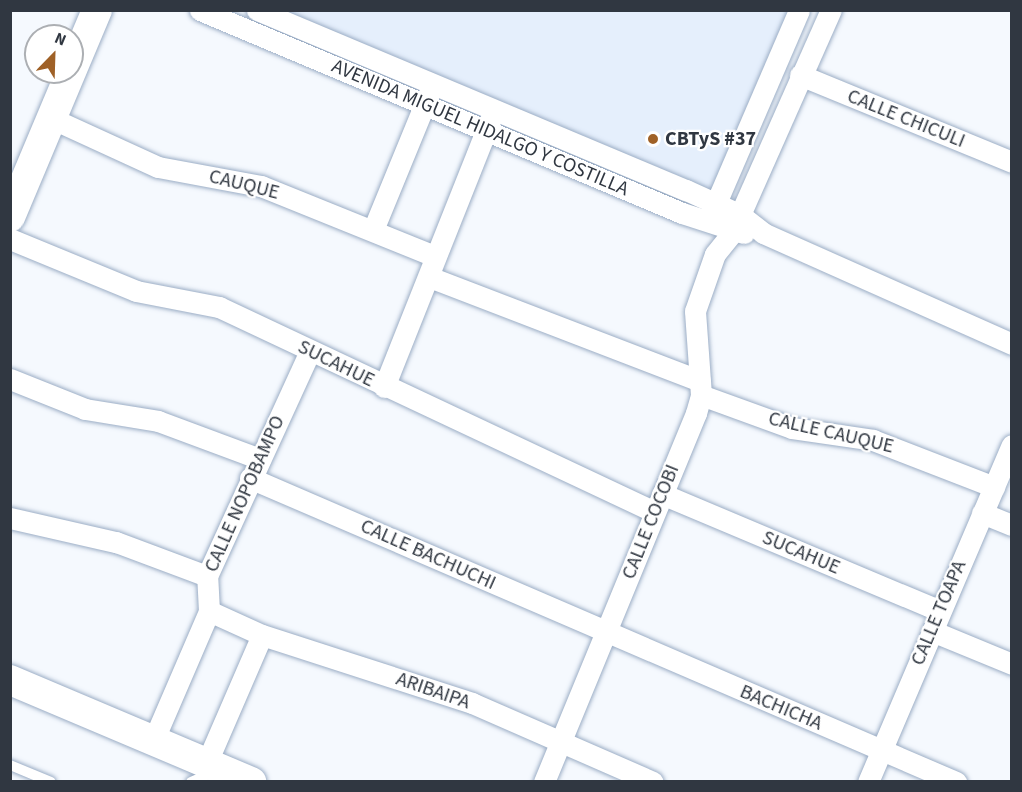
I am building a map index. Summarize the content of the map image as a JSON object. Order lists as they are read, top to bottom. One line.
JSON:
{"streets":{"street":["CALLE CHICULI","AVENIDA MIGUEL HIDALGO Y COSTILLA","CAUQUE","SUCAHUE","CALLE CAUQUE","CALLE NOPOBAMPO","CALLE COCOBI","CALLE BACHUCHI","CALLE TOAPA","ARIBAIPA","BACHICHA"]},"crossings":[["CALLE CHICULI","CALLE COCOBI"],["AVENIDA MIGUEL HIDALGO Y COSTILLA","CALLE COCOBI"],["SUCAHUE","CALLE NOPOBAMPO"],["SUCAHUE","CALLE COCOBI"],["SUCAHUE","CALLE TOAPA"],["CALLE CAUQUE","CALLE COCOBI"],["CALLE CAUQUE","CALLE TOAPA"],["CALLE NOPOBAMPO","CALLE BACHUCHI"],["CALLE NOPOBAMPO","ARIBAIPA"],["CALLE COCOBI","CALLE BACHUCHI"],["CALLE COCOBI","ARIBAIPA"],["CALLE COCOBI","BACHICHA"],["CALLE BACHUCHI","BACHICHA"],["CALLE TOAPA","BACHICHA"]],"places":["CBTyS #37"],"north":"top right"}
